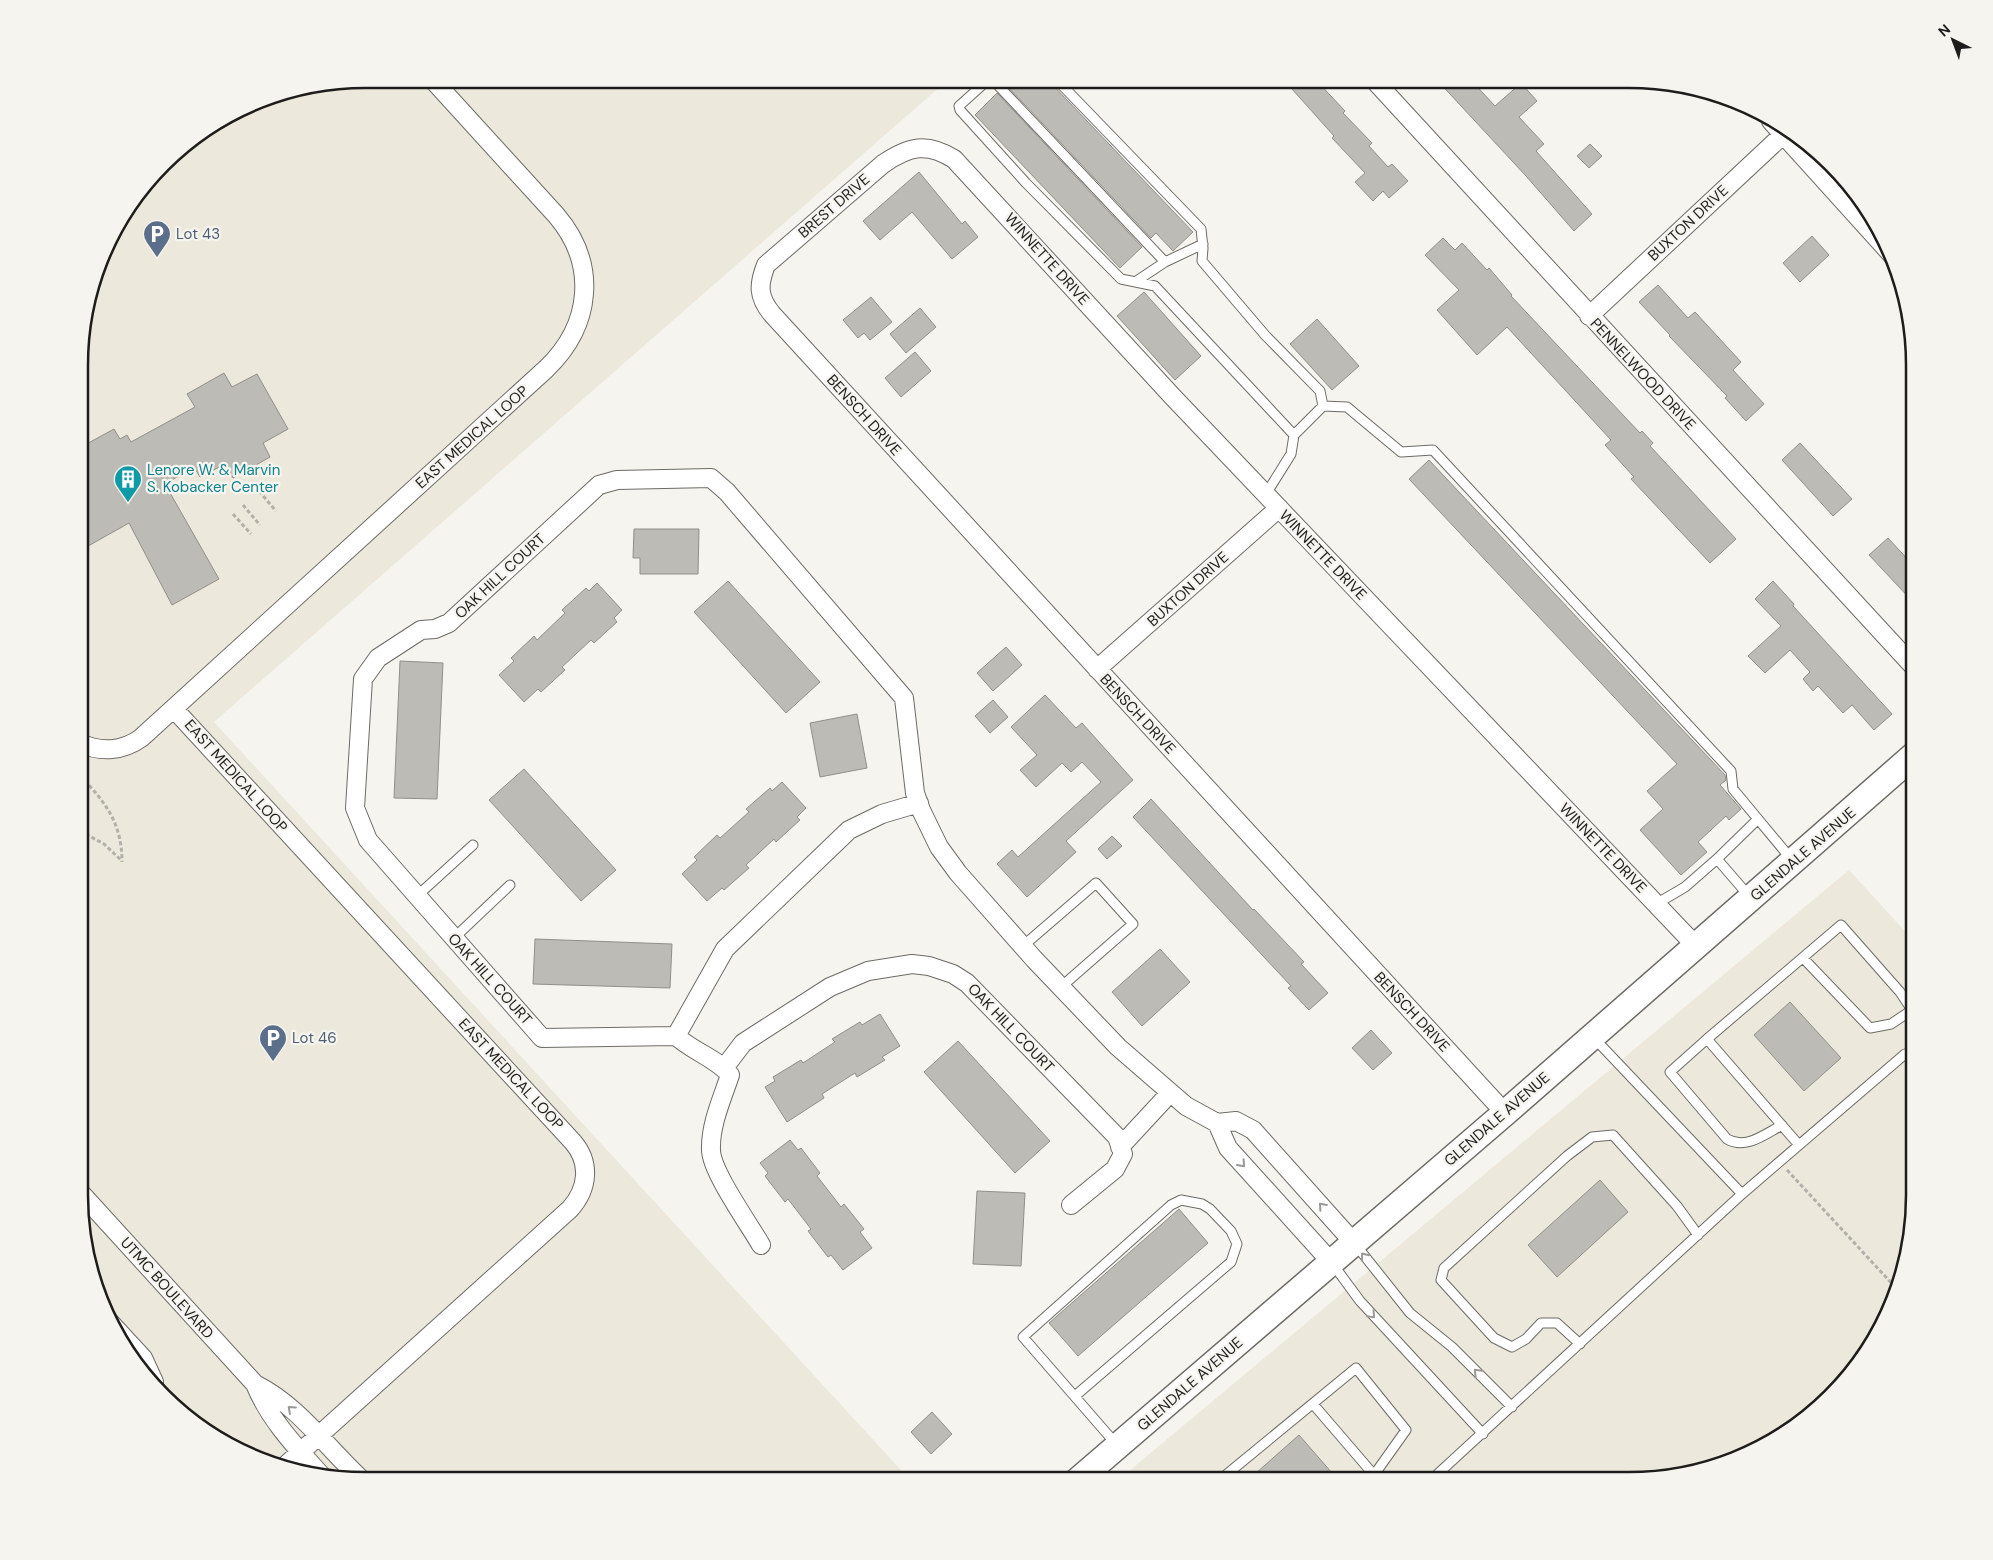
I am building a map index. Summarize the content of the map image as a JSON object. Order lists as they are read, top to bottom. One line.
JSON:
{"streets":{"main road":["GLENDALE AVENUE"],"street":["BREST DRIVE","BUXTON DRIVE","WINNETTE DRIVE","PENNELWOOD DRIVE","BENSCH DRIVE","EAST MEDICAL LOOP","OAK HILL COURT","UTMC BOULEVARD"]},"crossings":[["BREST DRIVE","WINNETTE DRIVE"],["BREST DRIVE","BENSCH DRIVE"],["BUXTON DRIVE","WINNETTE DRIVE"],["BUXTON DRIVE","PENNELWOOD DRIVE"],["BUXTON DRIVE","BENSCH DRIVE"],["WINNETTE DRIVE","GLENDALE AVENUE"],["BENSCH DRIVE","GLENDALE AVENUE"],["EAST MEDICAL LOOP","UTMC BOULEVARD"],["OAK HILL COURT","GLENDALE AVENUE"]],"places":{"parking":["Lot 43","Lot 46"],"building":["Lenore W. & Marvin S. Kobacker Center"]},"north":"top left"}
